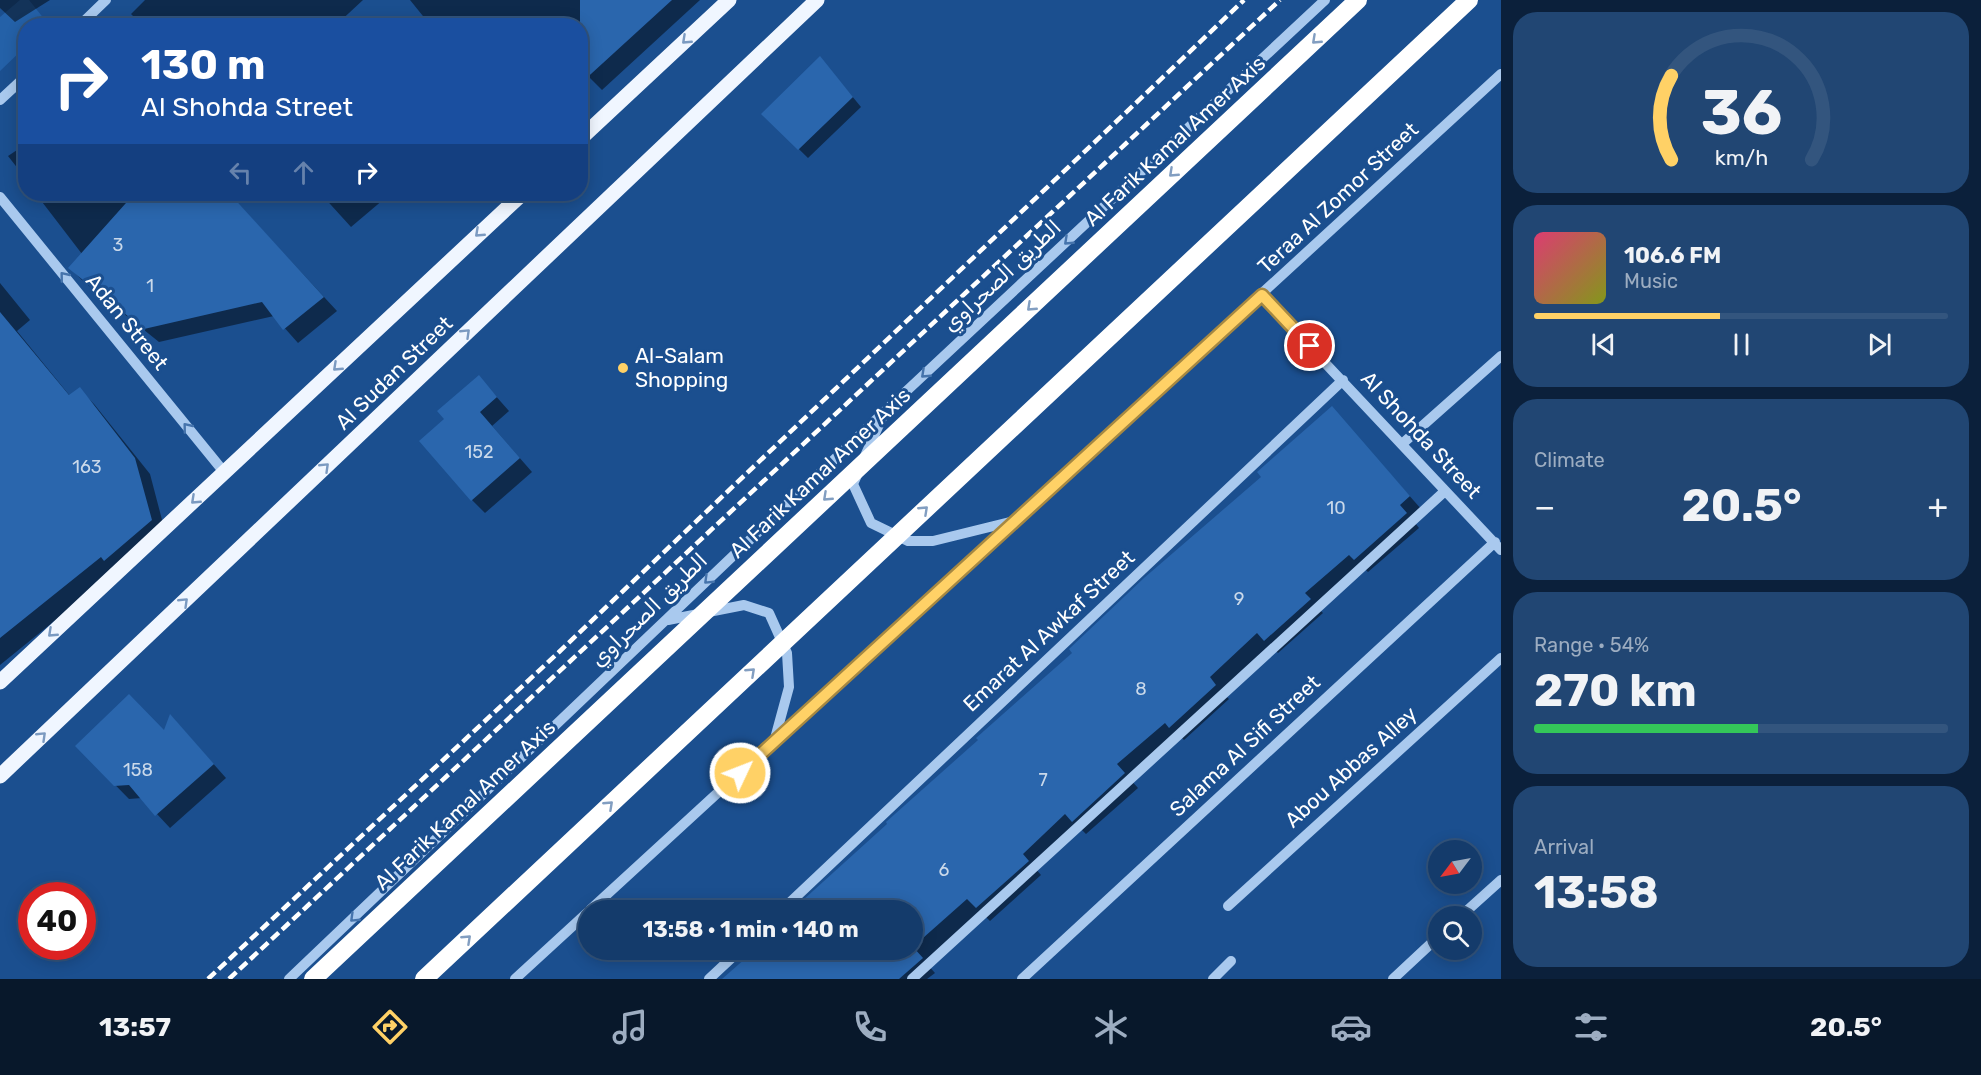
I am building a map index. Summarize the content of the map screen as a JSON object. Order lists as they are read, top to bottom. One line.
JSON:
{"streets":{"highway":["Al Farik Kamal Amer Axis"],"main road":["Al Sudan Street"],"street":["Teraa Al Zomor Street","الطريق الصحراوي","Adan Street","Al Shohda Street","Emarat Al Awkaf Street","Salama Al Sifi Street","Abou Abbas Alley"]},"crossings":[["Teraa Al Zomor Street","Al Shohda Street"],["Adan Street","Al Sudan Street"],["Al Shohda Street","Emarat Al Awkaf Street"],["Al Shohda Street","Salama Al Sifi Street"]],"one_way":["الطريق الصحراوي","Adan Street"],"places":["Al-Salam Shopping"],"house_numbers":["3","1","152","163","10","9","8","158","7","6"],"north":"bottom left","page":{"turn":["130 m","Al Shohda Street"],"song":["106.6 FM","Music"],"tile":["Climate",["Range · 54%","270 km"],["Arrival","13:58"]],"heat":["−","20.5°","+"],"limit":"40","trip":"13:58 · 1 min · 140 m","tabs":["13:57","20.5°"],"gauge":["36","km/h"]}}
